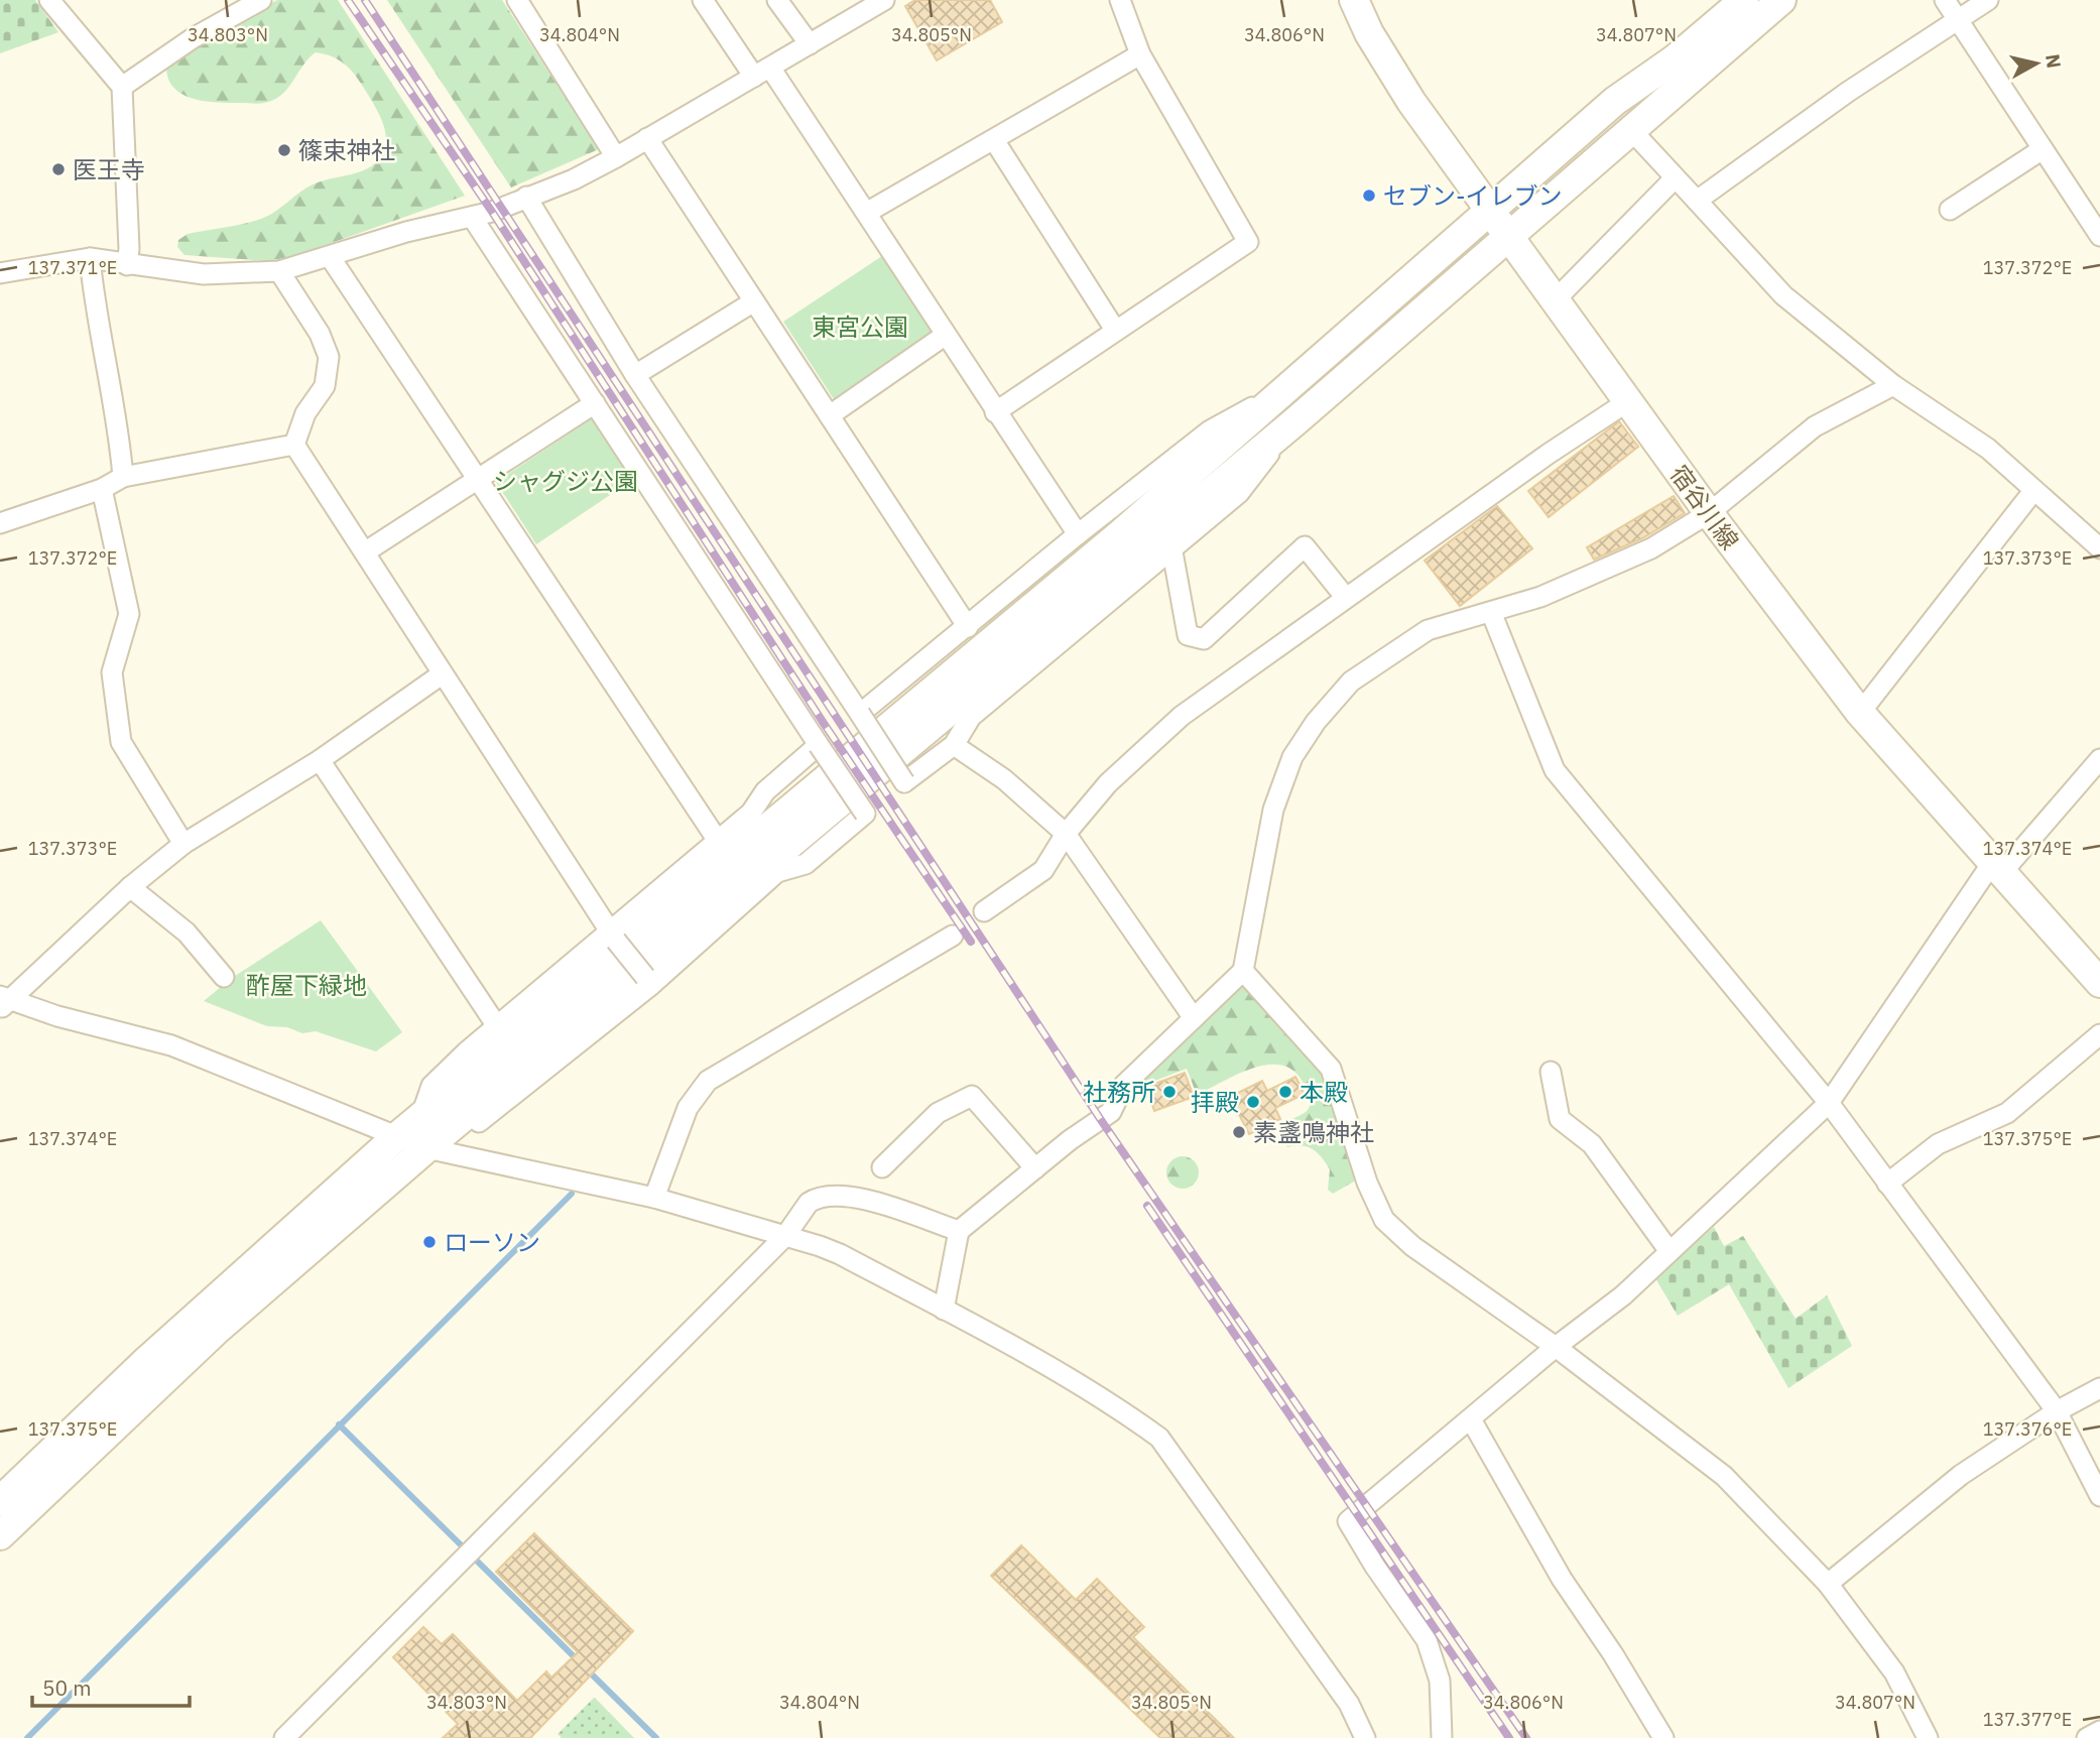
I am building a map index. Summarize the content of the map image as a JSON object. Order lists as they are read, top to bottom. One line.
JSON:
{"streets":{"street":["宿谷川線"]},"parks":["東宮公園","シャグジ公園","酢屋下緑地"],"places":["篠束神社","医王寺","セブン-イレブン","社務所","本殿","拝殿","素盞鳴神社","ローソン"],"scale_bar":"50 m","north":"right","coordinates":["34.803°N","34.804°N","34.805°N","34.806°N","34.807°N","137.371°E","137.372°E","137.373°E","137.374°E","137.375°E","137.376°E","137.377°E"]}
